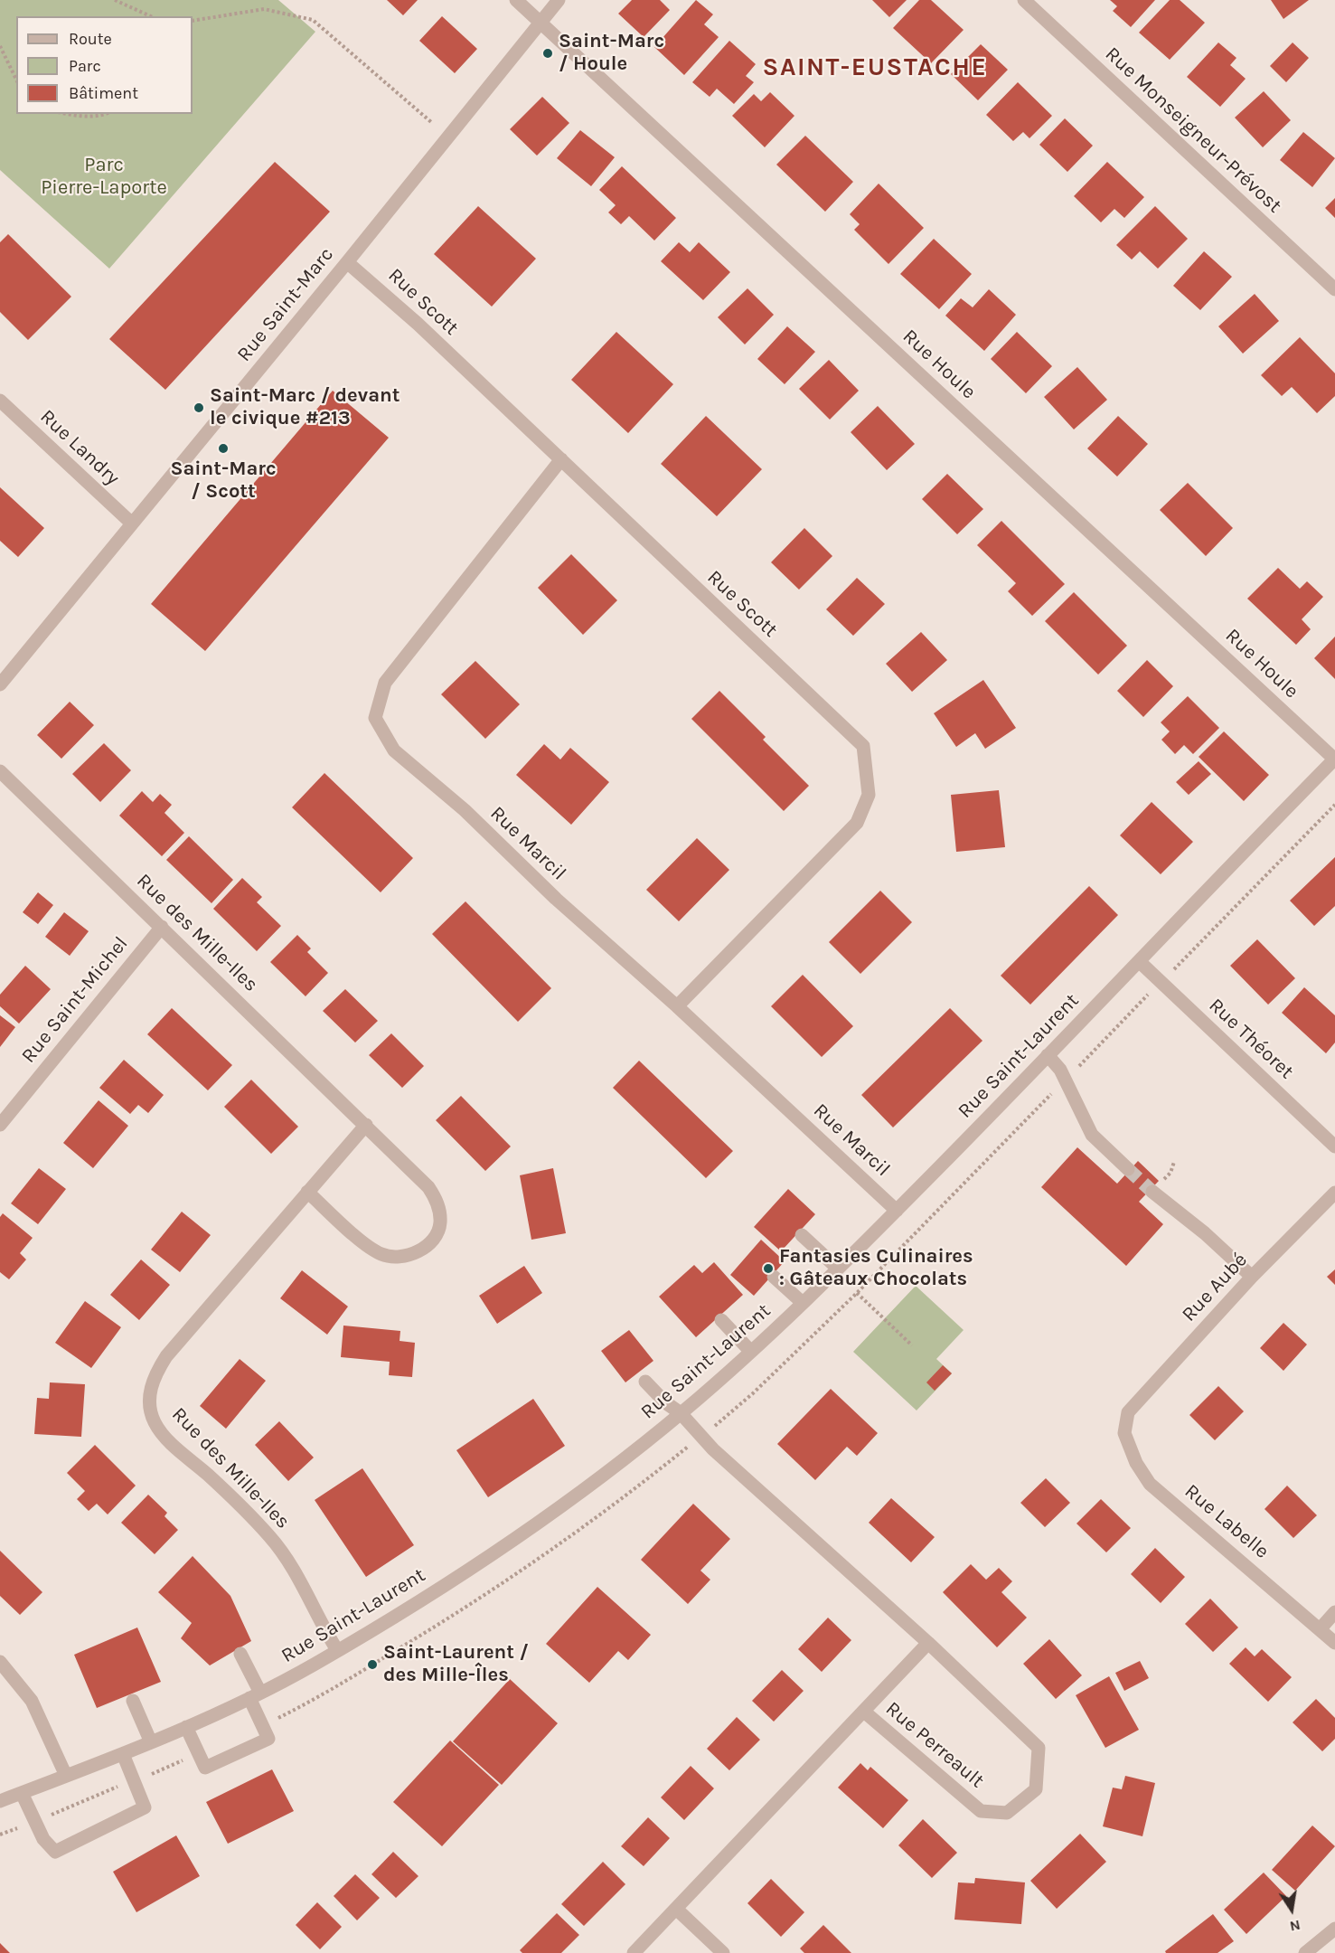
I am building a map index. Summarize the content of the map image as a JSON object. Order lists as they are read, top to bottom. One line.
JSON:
{"streets":{"street":["Rue Monseigneur-Prévost","Rue Scott","Rue Saint-Marc","Rue Houle","Rue Landry","Rue Marcil","Rue des Mille-Iles","Rue Saint-Michel","Rue Théoret","Rue Saint-Laurent","Rue Aubé","Rue Labelle","Rue Perreault"]},"crossings":[["Rue Scott","Rue Saint-Marc"],["Rue Scott","Rue Marcil"],["Rue Saint-Marc","Rue Houle"],["Rue Saint-Marc","Rue Landry"],["Rue Houle","Rue Saint-Laurent"],["Rue Marcil","Rue Saint-Laurent"],["Rue des Mille-Iles","Rue Saint-Michel"],["Rue des Mille-Iles","Rue Saint-Laurent"],["Rue Théoret","Rue Saint-Laurent"],["Rue Saint-Laurent","Rue Perreault"],["Rue Aubé","Rue Labelle"]],"districts":["SAINT-EUSTACHE"],"parks":["Parc Pierre-Laporte"],"places":["Saint-Marc / Houle","Saint-Marc / devant le civique #213","Saint-Marc / Scott","Fantasies Culinaires : Gâteaux Chocolats","Saint-Laurent / des Mille-Îles"],"legend":["Route","Parc","Bâtiment"],"north":"bottom"}
